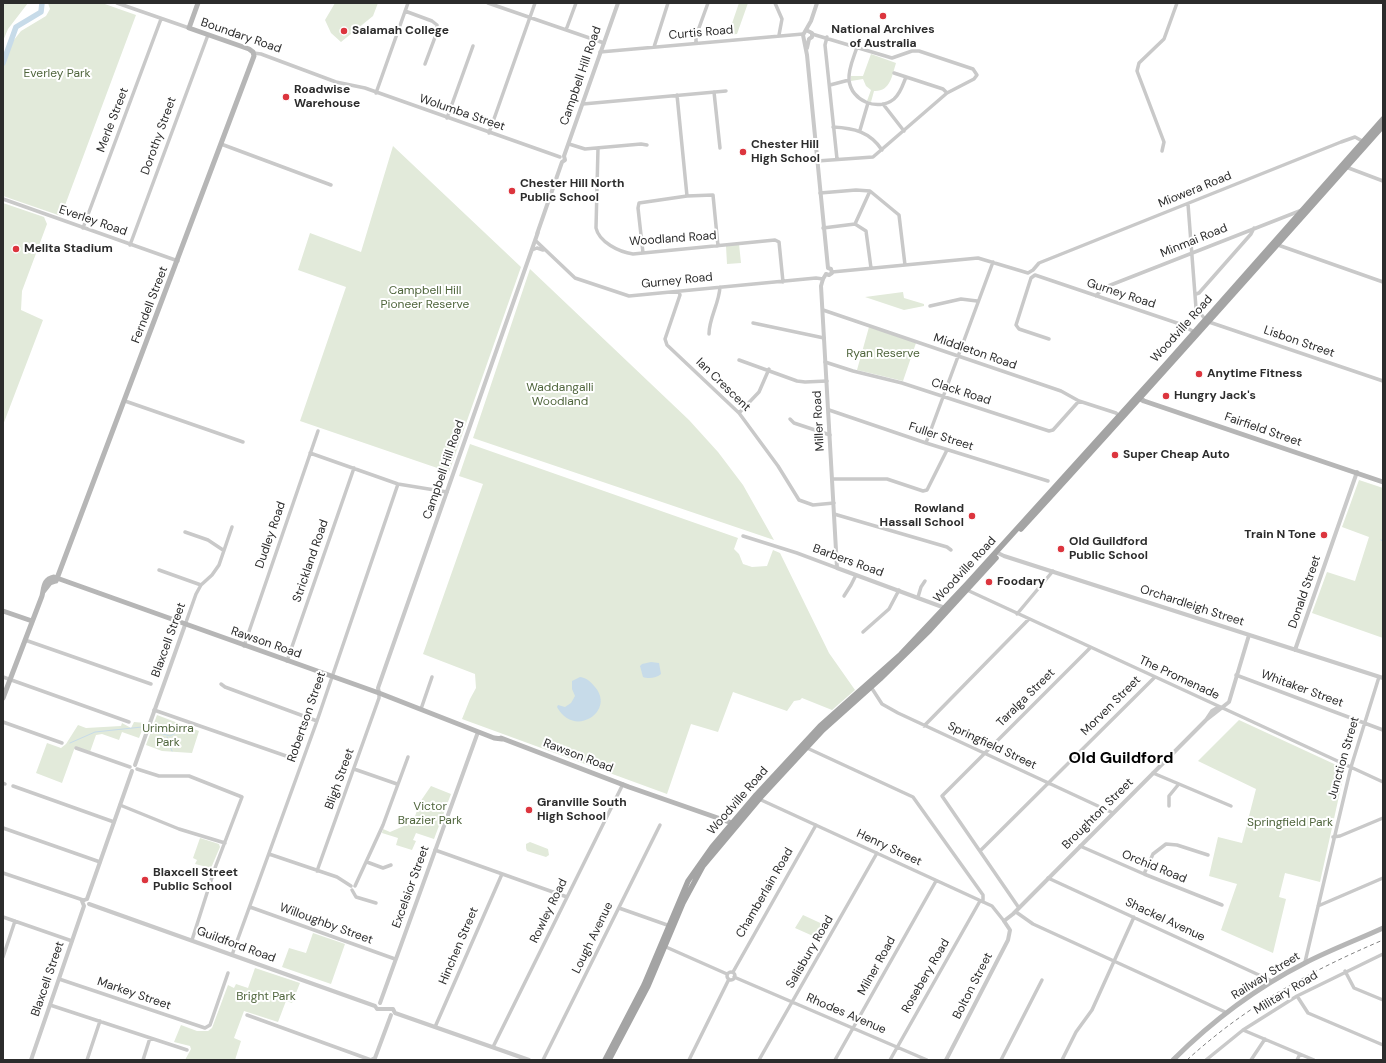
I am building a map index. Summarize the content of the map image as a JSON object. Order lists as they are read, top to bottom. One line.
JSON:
{"streets":{"main road":["Boundary Road","Ferndell Street","Woodville Road","Fairfield Street","Rawson Road","Railway Street"],"street":["Curtis Road","Campbell Hill Road","Wolumba Street","Merle Street","Dorothy Street","Miowera Road","Everley Road","Woodland Road","Minmai Road","Gurney Road","Lisbon Street","Middleton Road","Ian Crescent","Clack Road","Miller Road","Fuller Street","Dudley Road","Strickland Road","Barbers Road","Donald Street","Orchardleigh Street","Blaxcell Street","The Promenade","Whitaker Street","Taralga Street","Morven Street","Robertson Street","Springfield Street","Junction Street","Bligh Street","Broughton Street","Henry Street","Orchid Road","Excelsior Street","Chamberlain Road","Rowley Road","Shackel Avenue","Willoughby Street","Lough Avenue","Guildford Road","Hinchen Street","Salisbury Road","Milner Road","Rosebery Road","Bolton Street","Military Road","Markey Street","Rhodes Avenue"]},"crossings":[["Curtis Road","Campbell Hill Road"],["Boundary Road","Wolumba Street"],["Boundary Road","Merle Street"],["Boundary Road","Dorothy Street"],["Boundary Road","Ferndell Street"],["Campbell Hill Road","Wolumba Street"],["Campbell Hill Road","Gurney Road"],["Campbell Hill Road","Rawson Road"],["Campbell Hill Road","Bligh Street"],["Merle Street","Everley Road"],["Dorothy Street","Everley Road"],["Miowera Road","Woodville Road"],["Everley Road","Ferndell Street"],["Woodland Road","Gurney Road"],["Minmai Road","Gurney Road"],["Minmai Road","Woodville Road"],["Gurney Road","Woodville Road"],["Gurney Road","Ian Crescent"],["Gurney Road","Miller Road"],["Ferndell Street","Rawson Road"],["Woodville Road","Lisbon Street"],["Woodville Road","Middleton Road"],["Woodville Road","Fairfield Street"],["Woodville Road","Barbers Road"],["Woodville Road","Orchardleigh Street"],["Woodville Road","Rawson Road"],["Woodville Road","The Promenade"],["Woodville Road","Springfield Street"],["Woodville Road","Henry Street"],["Middleton Road","Clack Road"],["Middleton Road","Miller Road"],["Ian Crescent","Miller Road"],["Clack Road","Miller Road"],["Miller Road","Fuller Street"],["Miller Road","Barbers Road"],["Fairfield Street","Donald Street"],["Dudley Road","Rawson Road"],["Strickland Road","Rawson Road"],["Donald Street","Orchardleigh Street"],["Orchardleigh Street","Junction Street"],["Orchardleigh Street","Broughton Street"],["Blaxcell Street","Rawson Road"],["Blaxcell Street","Guildford Road"],["Blaxcell Street","Markey Street"],["Rawson Road","Robertson Street"],["Rawson Road","Bligh Street"],["Rawson Road","Excelsior Street"],["Rawson Road","Rowley Road"],["The Promenade","Taralga Street"],["The Promenade","Morven Street"],["The Promenade","Junction Street"],["The Promenade","Broughton Street"],["Whitaker Street","Junction Street"],["Whitaker Street","Broughton Street"],["Taralga Street","Morven Street"],["Taralga Street","Springfield Street"],["Morven Street","Springfield Street"],["Robertson Street","Willoughby Street"],["Robertson Street","Guildford Road"],["Springfield Street","Broughton Street"],["Junction Street","Railway Street"],["Broughton Street","Henry Street"],["Broughton Street","Orchid Road"],["Broughton Street","Shackel Avenue"],["Broughton Street","Bolton Street"],["Henry Street","Chamberlain Road"],["Henry Street","Salisbury Road"],["Henry Street","Milner Road"],["Henry Street","Rosebery Road"],["Henry Street","Bolton Street"],["Excelsior Street","Willoughby Street"],["Excelsior Street","Guildford Road"],["Rowley Road","Guildford Road"],["Shackel Avenue","Railway Street"],["Guildford Road","Hinchen Street"],["Salisbury Road","Rhodes Avenue"],["Milner Road","Rhodes Avenue"],["Rosebery Road","Rhodes Avenue"]],"districts":["Old Guildford"],"parks":["Everley Park","Campbell Hill Pioneer Reserve","Ryan Reserve","Waddangalli Woodland","Urimbirra Park","Victor Brazier Park","Springfield Park","Bright Park"],"places":["National Archives of Australia","Salamah College","Roadwise Warehouse","Chester Hill High School","Chester Hill North Public School","Melita Stadium","Anytime Fitness","Hungry Jack's","Super Cheap Auto","Rowland Hassall School","Train N Tone","Old Guildford Public School","Foodary","Granville South High School","Blaxcell Street Public School"]}
